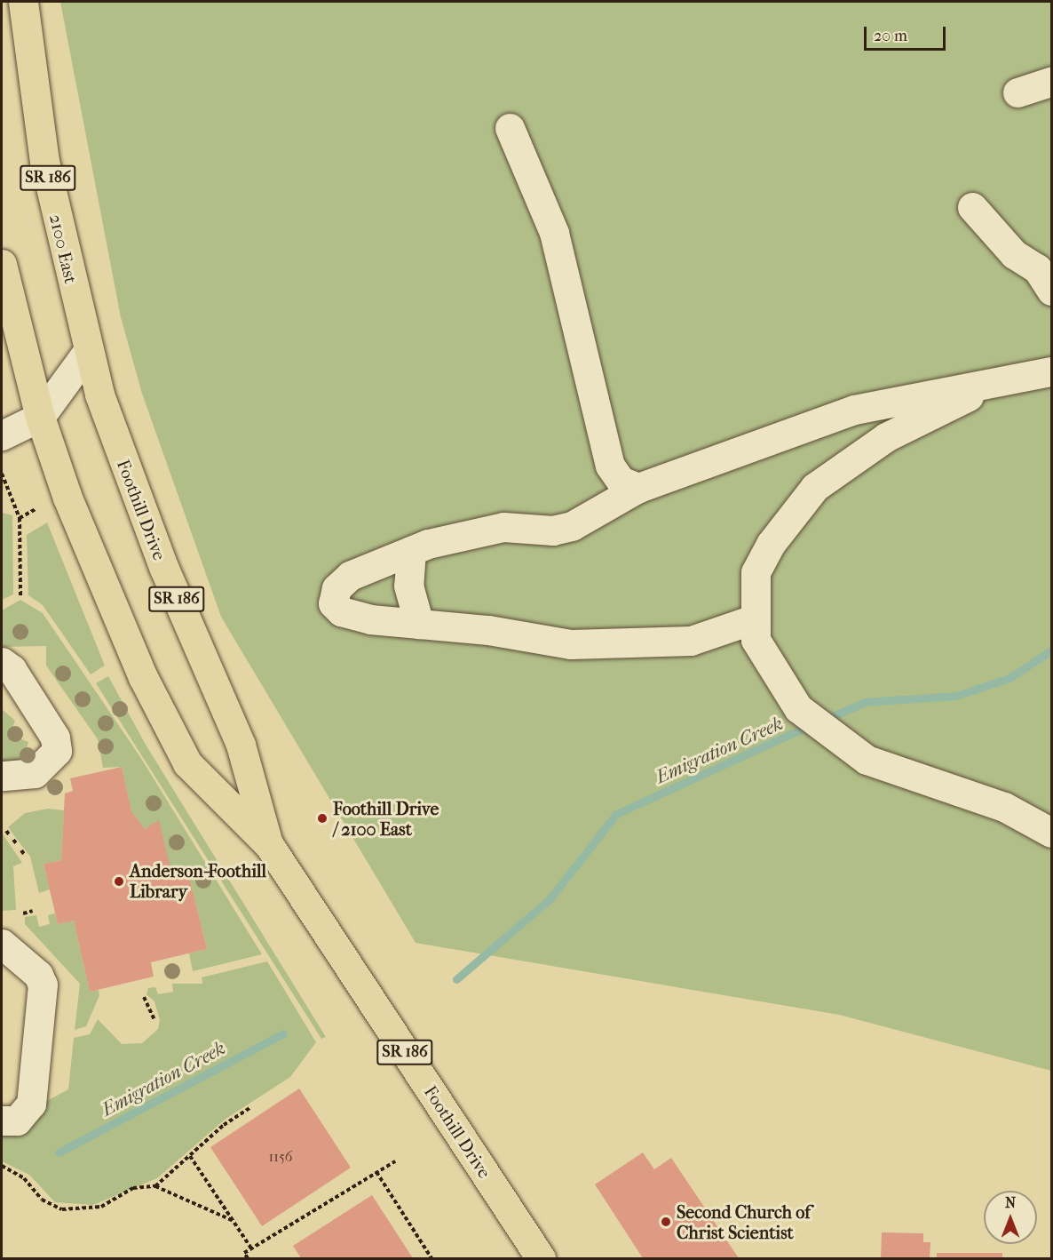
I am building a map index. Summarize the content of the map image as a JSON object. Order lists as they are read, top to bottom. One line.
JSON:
{"streets":{"main road":["SR 186","2100 East","Foothill Drive"]},"crossings":[["SR 186","Foothill Drive"],["2100 East","Foothill Drive"]],"water":["Emigration Creek"],"places":["Foothill Drive / 2100 East","Anderson-Foothill Library","Second Church of Christ Scientist"],"house_numbers":["1156"],"scale_bar":"20 m","north":"top"}
